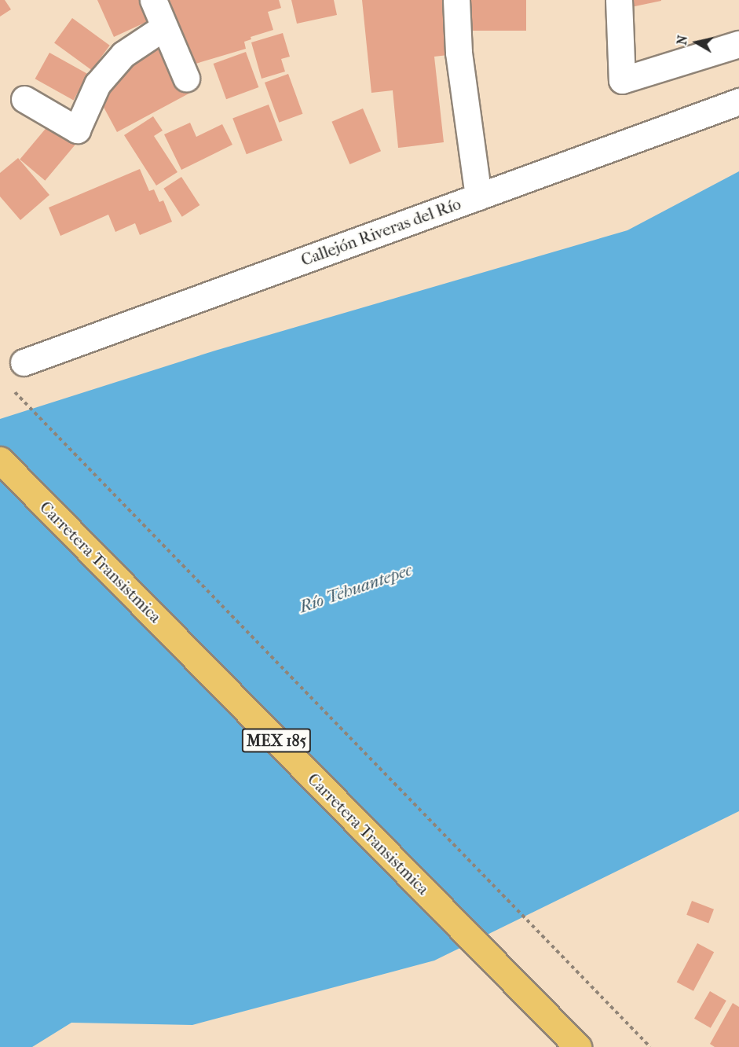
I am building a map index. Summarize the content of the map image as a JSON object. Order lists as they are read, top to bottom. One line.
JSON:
{"streets":{"main road":["Carretera Transistmica","MEX 185"],"street":["Callejón Riveras del Río"]},"water":["Río Tehuantepec"],"north":"left"}
